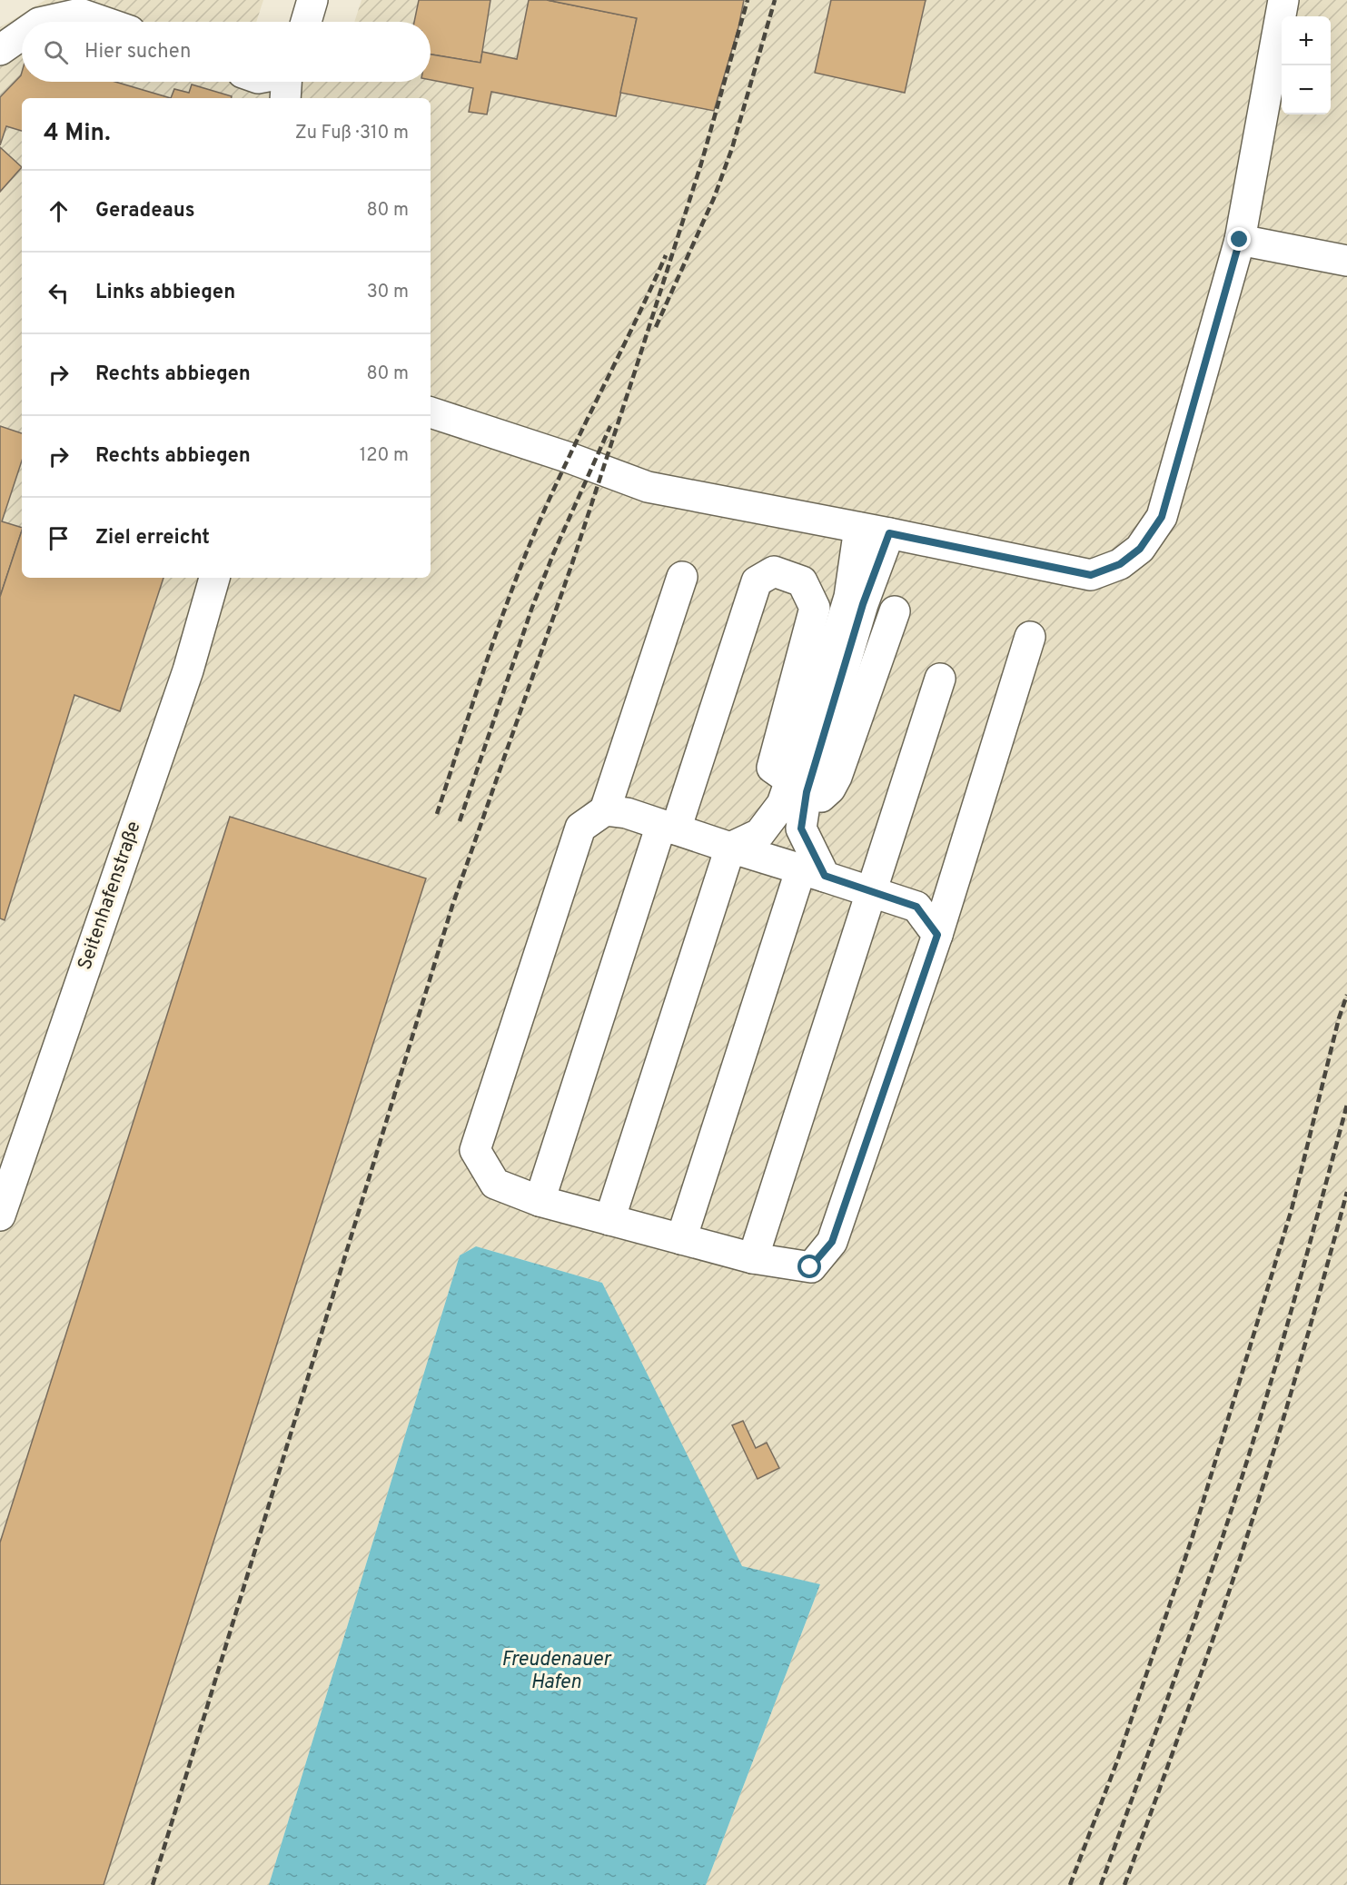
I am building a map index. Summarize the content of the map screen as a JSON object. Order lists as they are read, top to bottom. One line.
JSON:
{"streets":{"lane":["Seitenhafenstraße"]},"water":["Freudenauer Hafen"],"page":{"map_buttons":["+","−"],"search":"Hier suchen","heading":["4 Min.","Zu Fuß · 310 m"],"list":[["Geradeaus","80 m"],["Links abbiegen","30 m"],["Rechts abbiegen","80 m"],["Rechts abbiegen","120 m"],"Ziel erreicht"]}}
